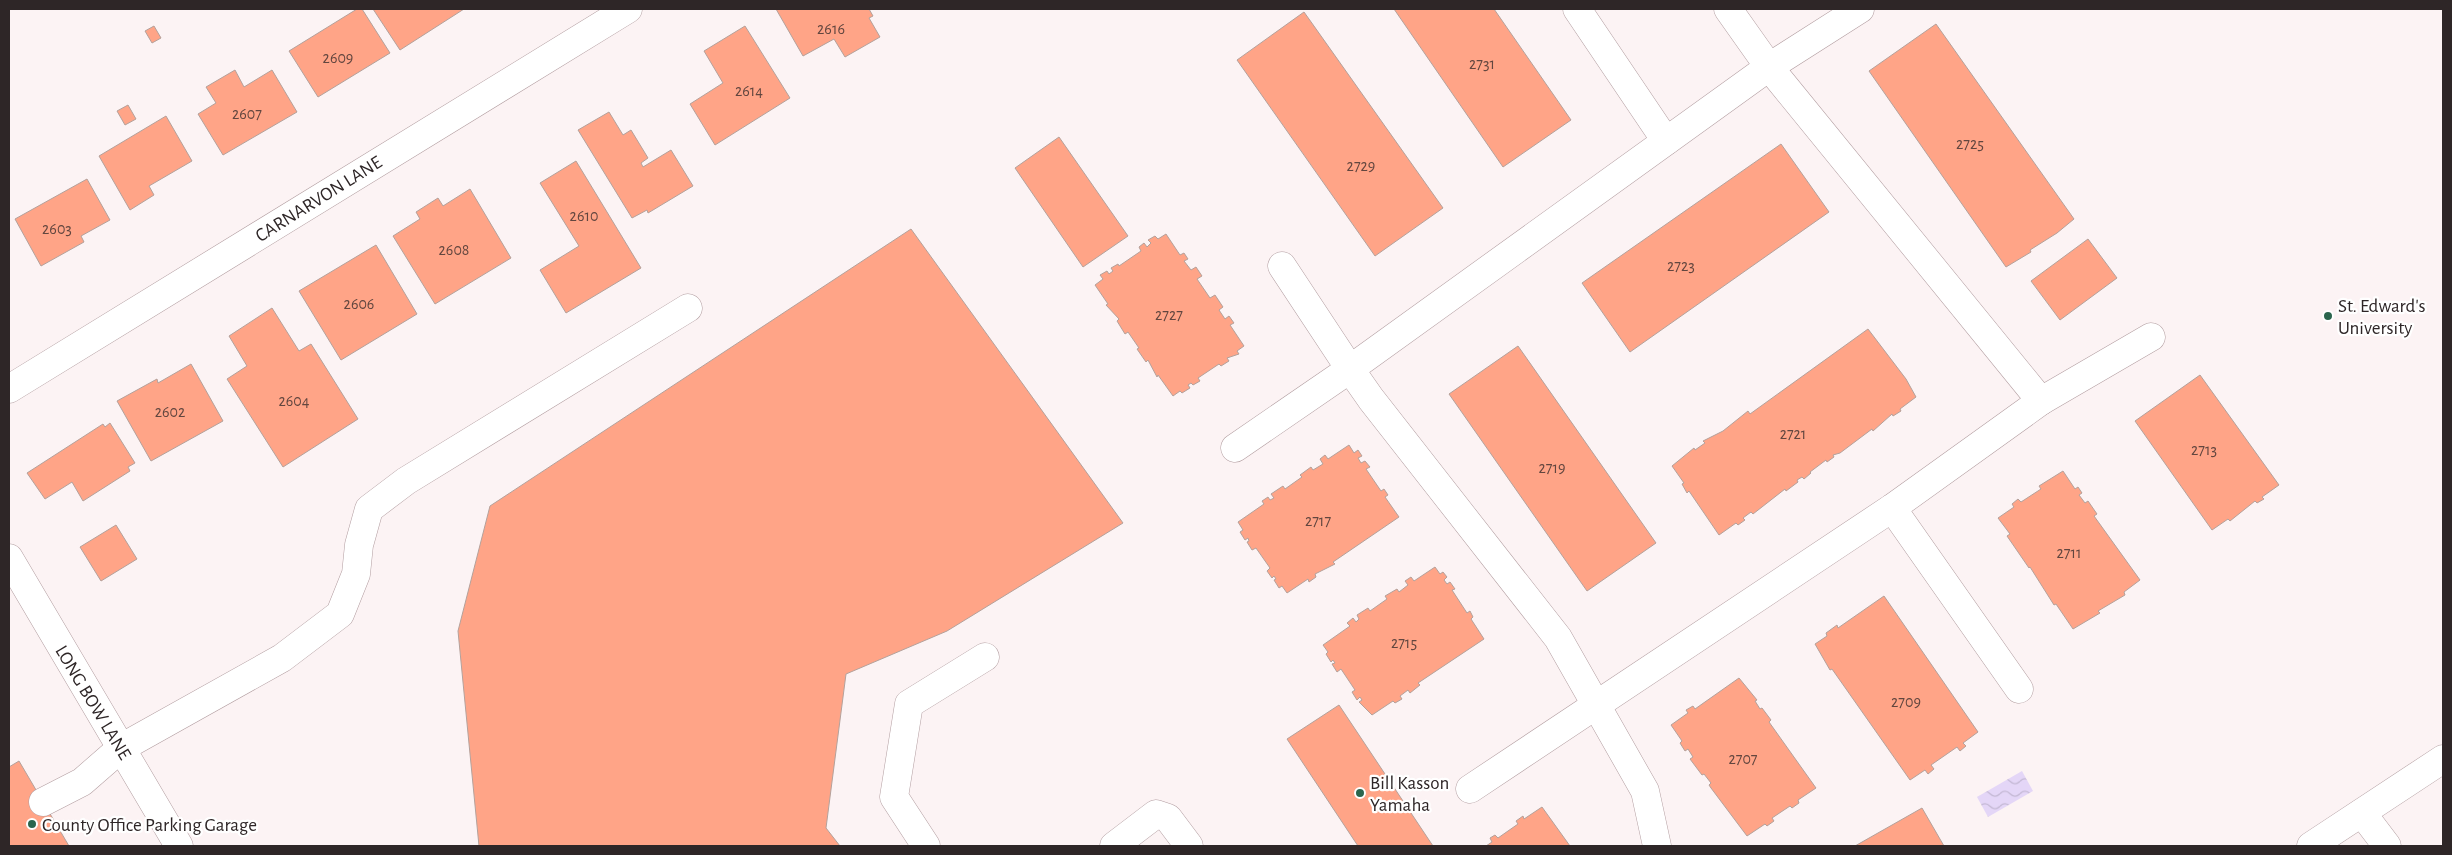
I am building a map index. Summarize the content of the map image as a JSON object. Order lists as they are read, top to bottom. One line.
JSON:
{"streets":{"street":["CARNARVON LANE","LONG BOW LANE"]},"places":["St. Edward's University","Bill Kasson Yamaha","County Office Parking Garage"],"house_numbers":["2616","2609","2731","2614","2607","2725","2729","2610","2603","2608","2723","2606","2727","2604","2602","2721","2713","2719","2717","2711","2715","2709","2707"]}
